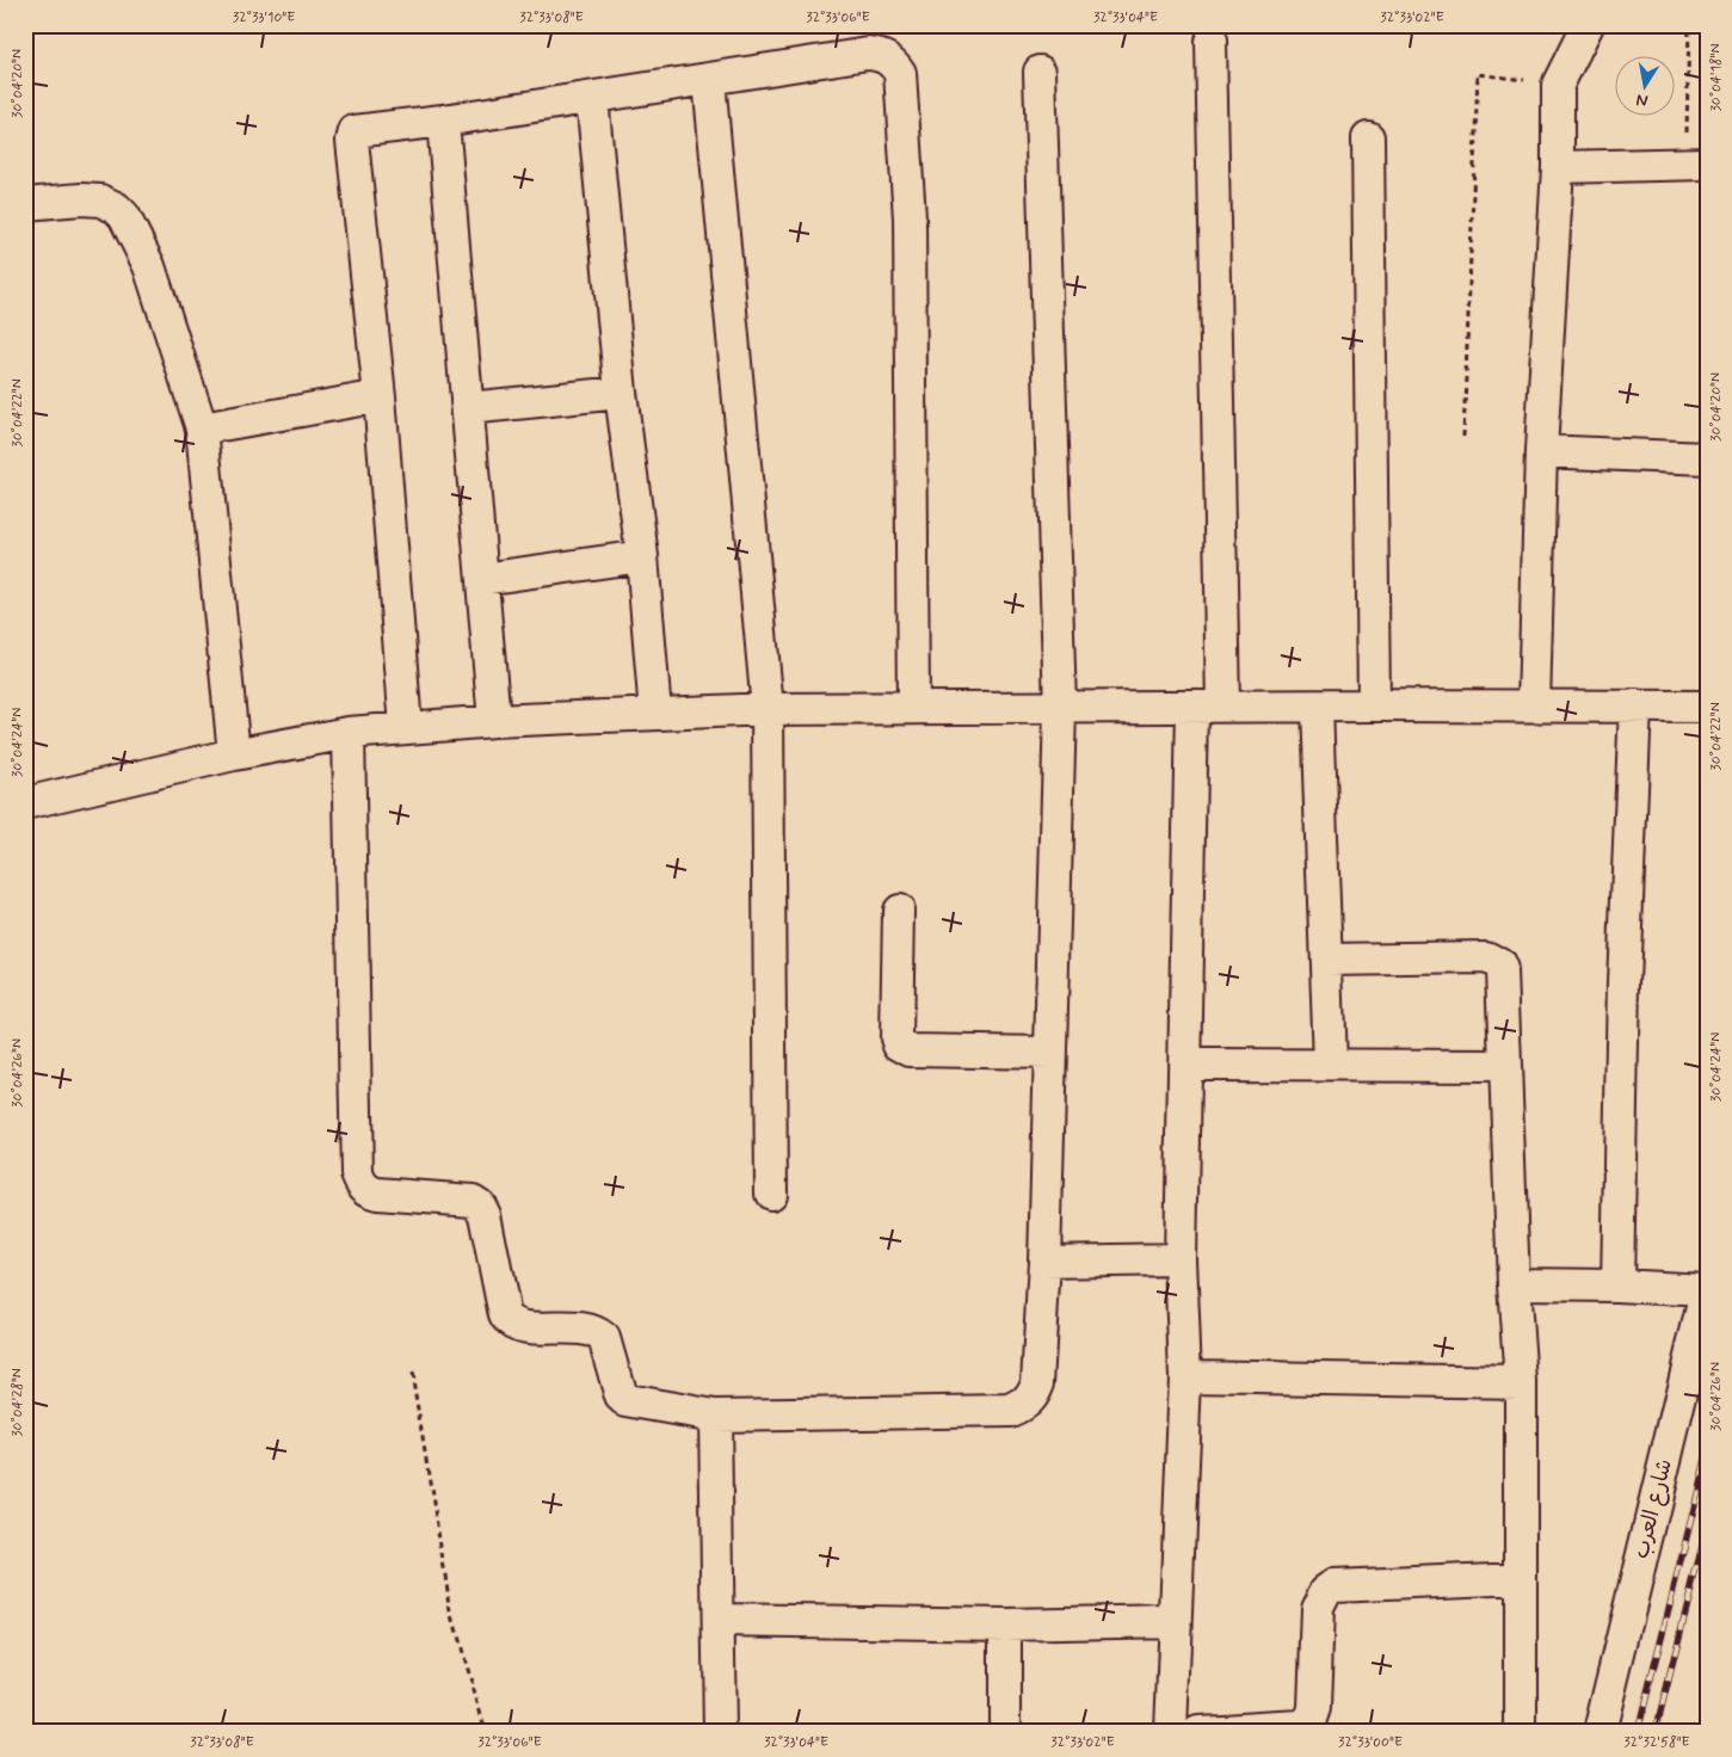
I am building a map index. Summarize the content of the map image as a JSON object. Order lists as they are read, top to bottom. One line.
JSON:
{"streets":{"street":["شارع العرب"]},"north":"bottom","coordinates":["32°33'10\"E","32°33'08\"E","32°33'06\"E","32°33'04\"E","32°33'02\"E","30°04'18\"N","30°04'20\"N","30°04'22\"N","30°04'24\"N","30°04'26\"N","30°04'28\"N","32°33'00\"E","32°32'58\"E"]}
